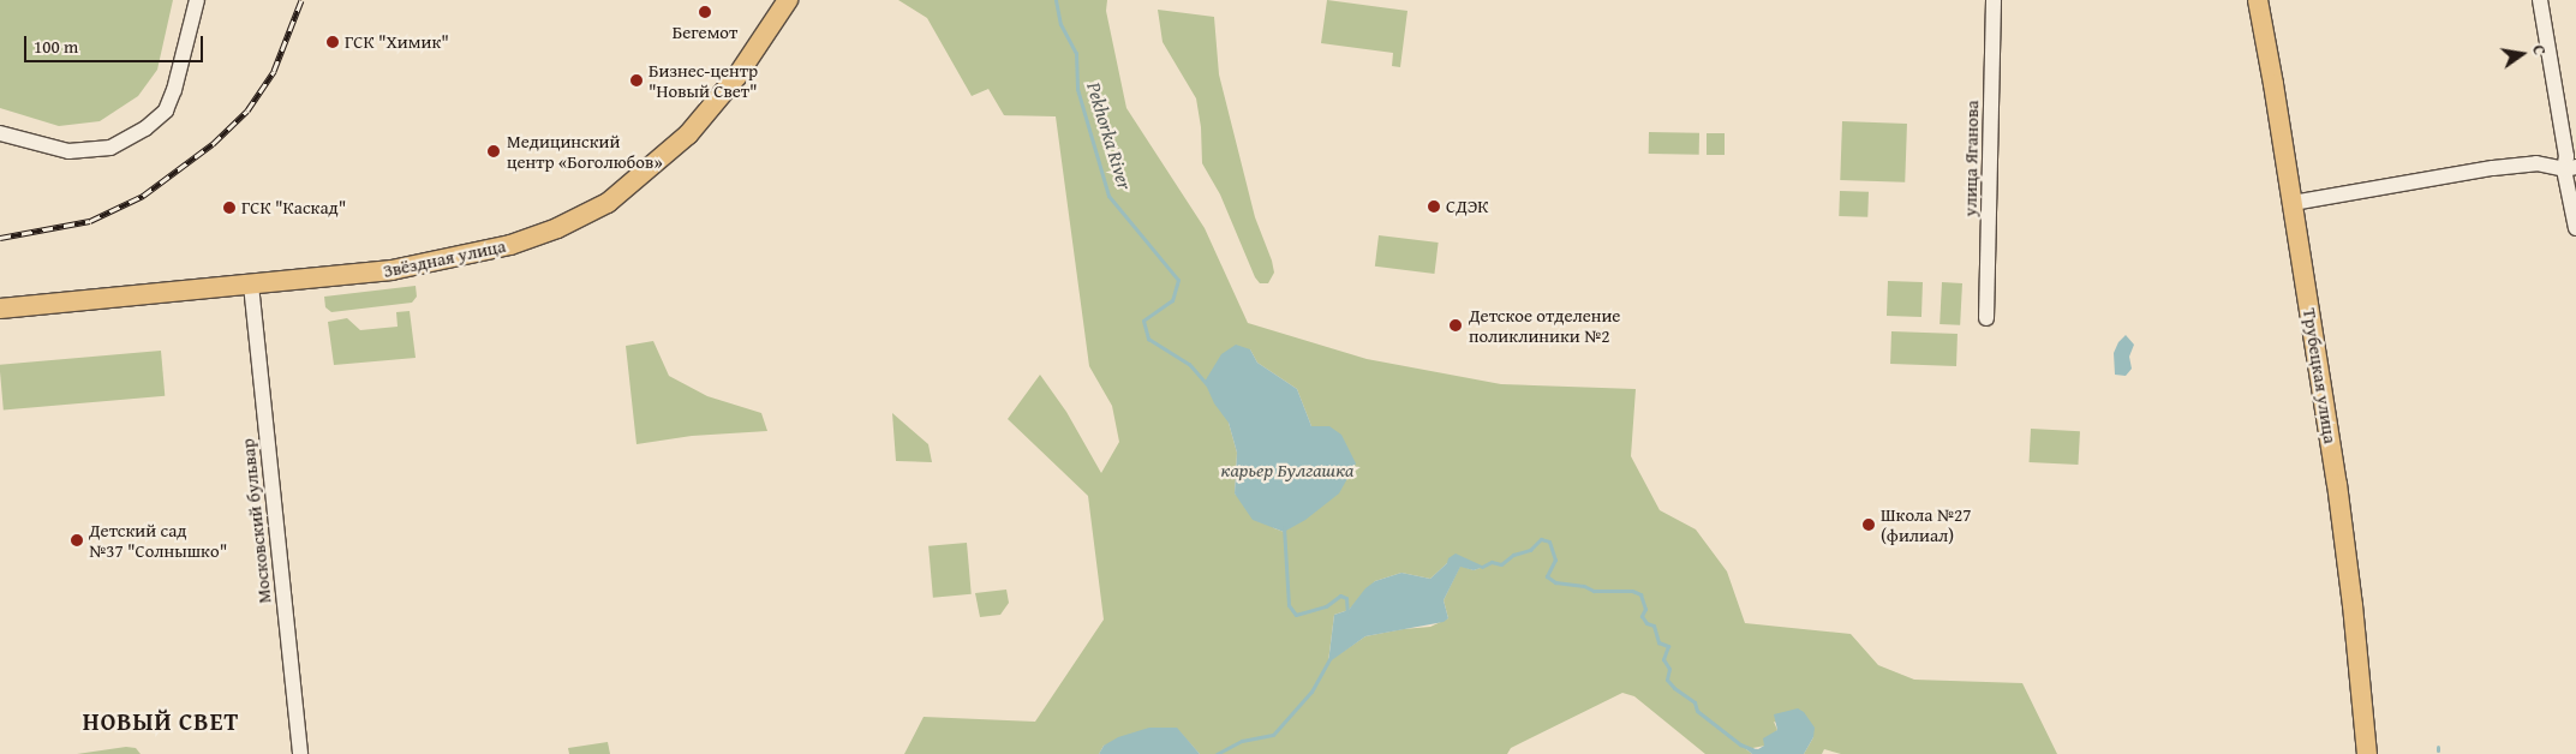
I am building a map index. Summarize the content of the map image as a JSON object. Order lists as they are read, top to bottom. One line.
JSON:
{"streets":{"main road":["Звёздная улица","Трубецкая улица"],"street":["улица Яганова","Московский бульвар"]},"crossings":[["Звёздная улица","Московский бульвар"]],"districts":["НОВЫЙ СВЕТ"],"water":["Pekhorka River","карьер Булгашка"],"places":["Бегемот","ГСК \"Химик\"","Бизнес-центр \"Новый Свет\"","Медицинский центр «Боголюбов»","СДЭК","ГСК \"Каскад\"","Детское отделение поликлиники №2","Школа №27 (филиал)","Детский сад №37 \"Солнышко\""],"scale_bar":"100 m","north":"right"}
